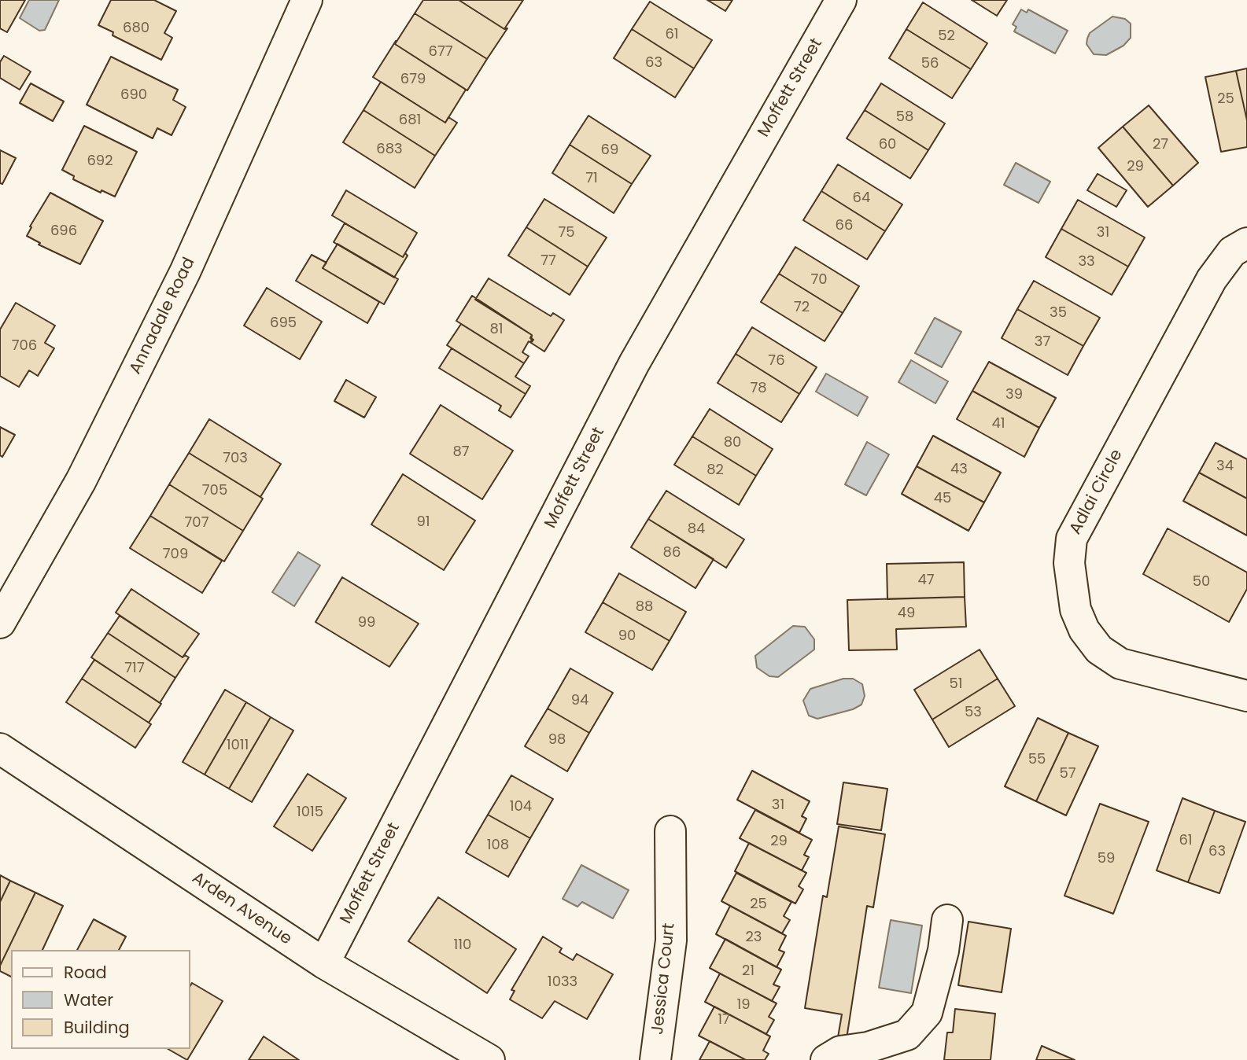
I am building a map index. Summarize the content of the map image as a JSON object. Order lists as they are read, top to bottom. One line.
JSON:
{"streets":{"street":["Moffett Street","Annadale Road","Adlai Circle","Arden Avenue","Jessica Court"]},"crossings":[["Moffett Street","Arden Avenue"]],"house_numbers":["680","61","52","677","63","56","679","690","25","58","681","60","27","683","69","692","29","71","64","66","696","75","31","77","33","70","72","35","695","81","37","706","76","78","39","41","80","87","703","34","43","82","705","45","91","707","84","86","709","47","50","88","49","99","90","717","51","94","53","98","1011","55","57","31","104","1015","61","29","108","63","59","25","23","110","21","1033","19","17"],"legend":["Road","Water","Building"]}
